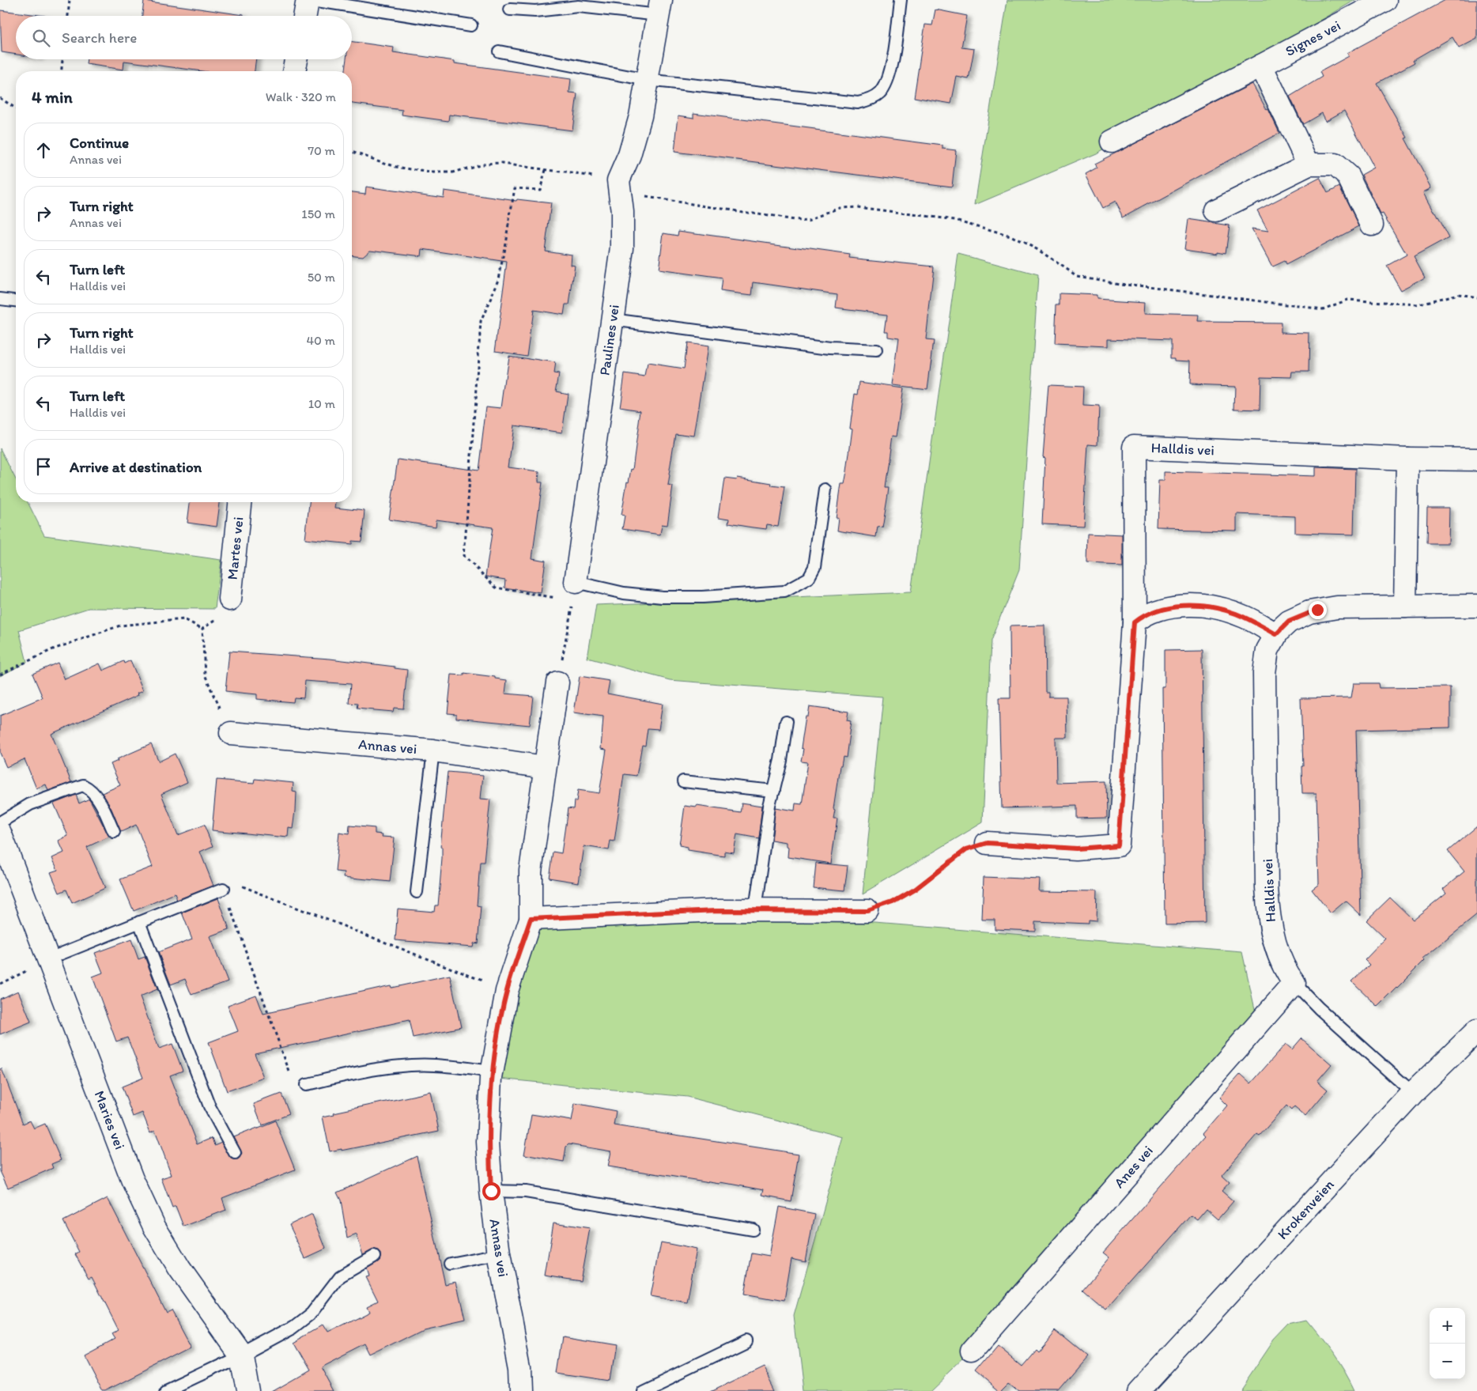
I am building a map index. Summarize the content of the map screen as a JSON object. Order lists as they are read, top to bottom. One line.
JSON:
{"streets":{"street":["Signes vei","Paulines vei","Halldis vei","Martes vei","Annas vei","Maries vei","Anes vei","Krokenveien"]},"crossings":[["Halldis vei","Anes vei"],["Halldis vei","Krokenveien"]],"page":{"search":"Search here","heading":["4 min","Walk · 320 m"],"list":[["Continue","Annas vei","70 m"],["Turn right","Annas vei","150 m"],["Turn left","Halldis vei","50 m"],["Turn right","Halldis vei","40 m"],["Turn left","Halldis vei","10 m"],"Arrive at destination"],"map_buttons":["+","−"]}}
